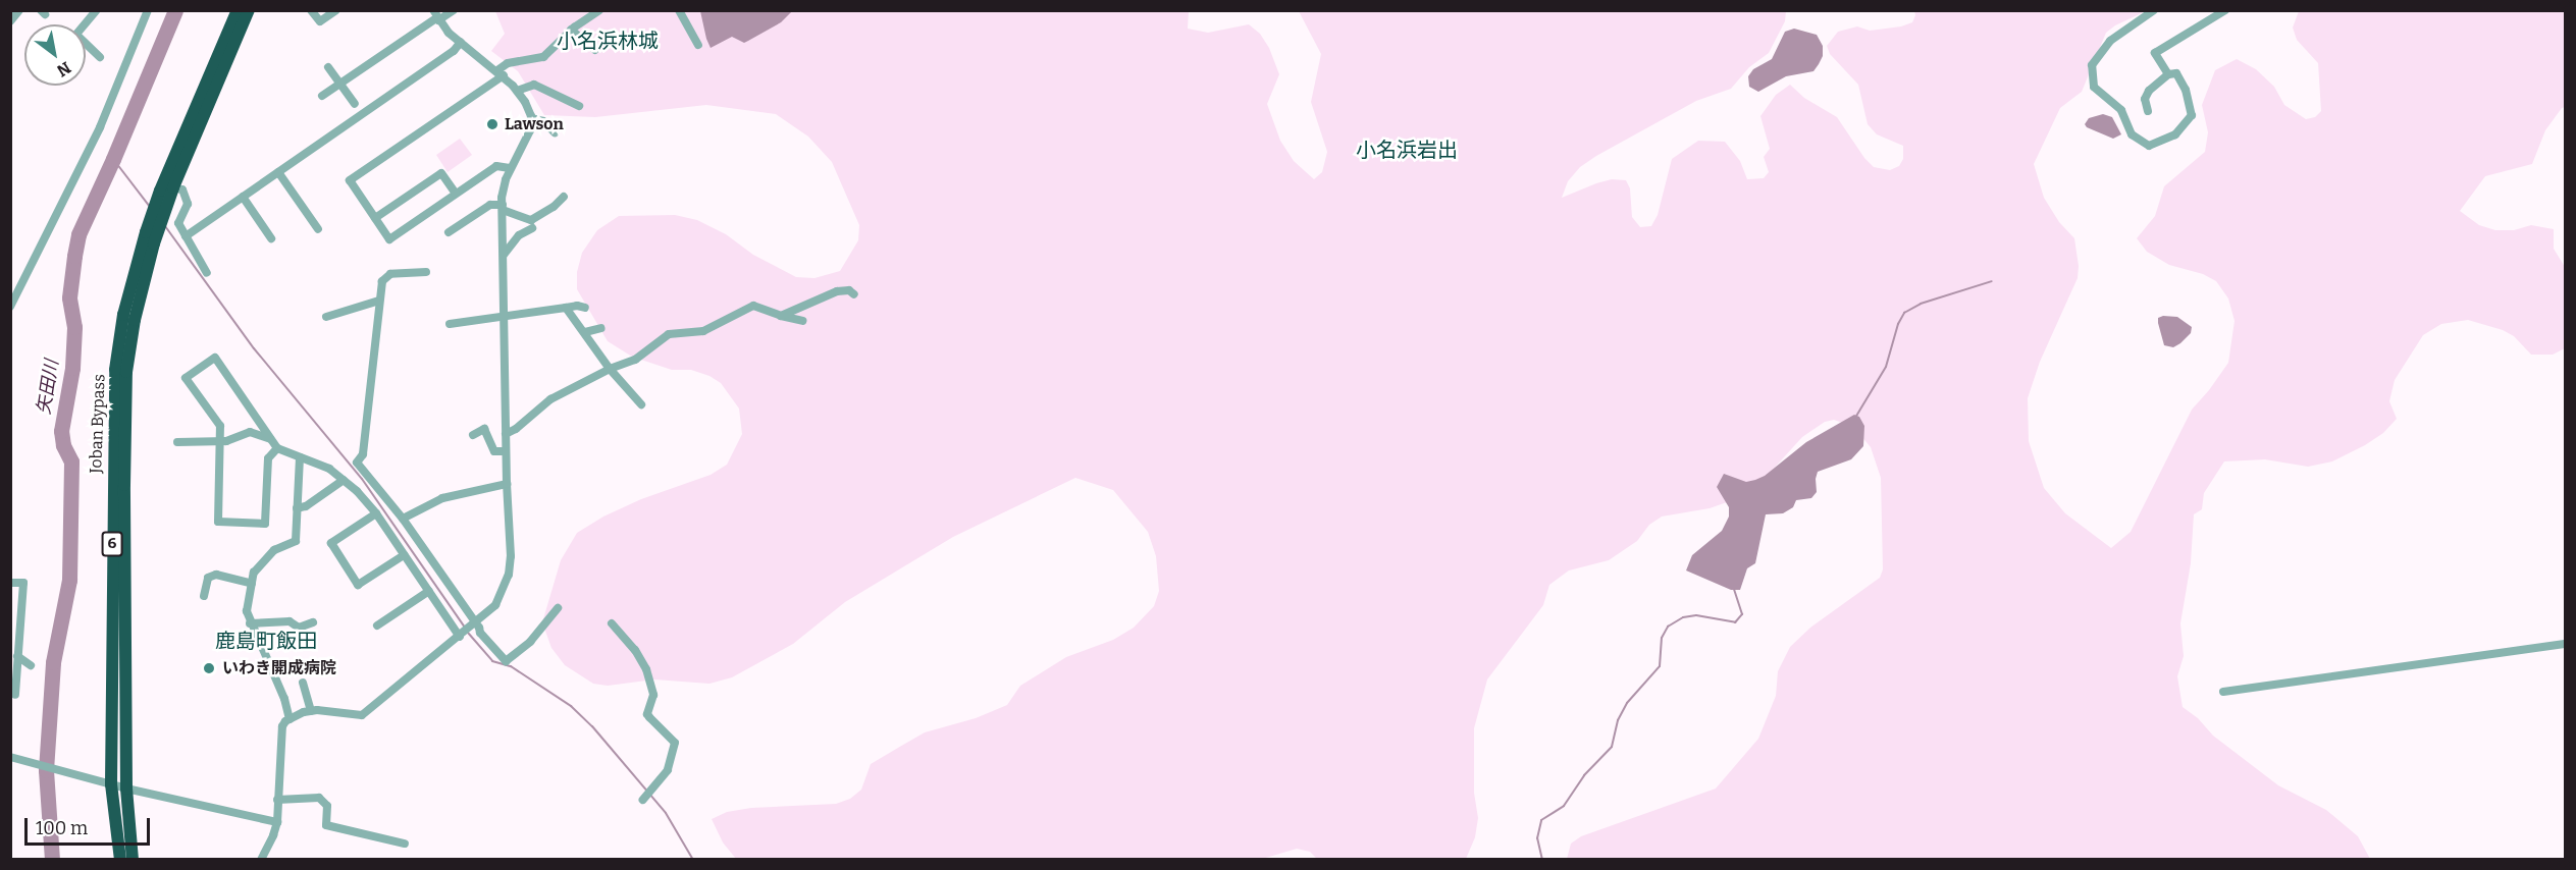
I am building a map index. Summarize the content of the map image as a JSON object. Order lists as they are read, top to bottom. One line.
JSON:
{"streets":{"highway":["Joban Bypass","6"]},"districts":["小名浜林城","小名浜岩出","鹿島町飯田"],"water":["矢田川"],"places":["Lawson","いわき開成病院"],"scale_bar":"100 m","north":"bottom right"}
